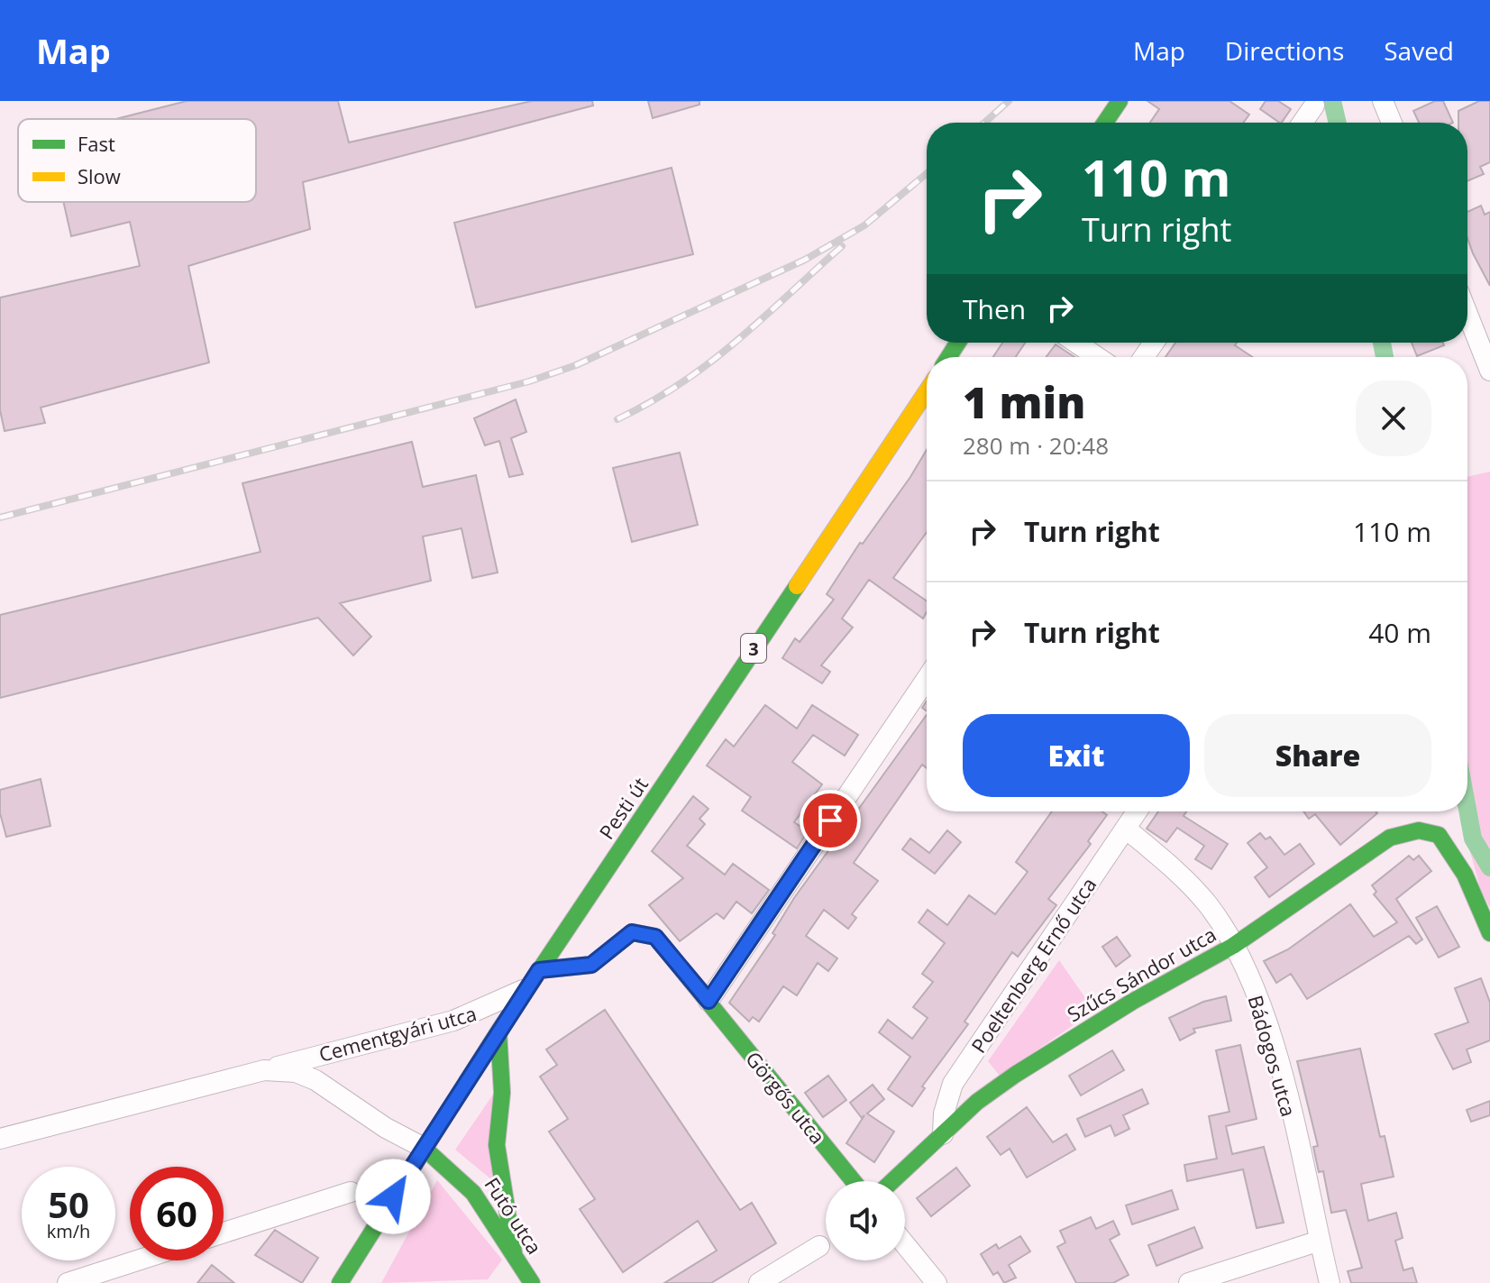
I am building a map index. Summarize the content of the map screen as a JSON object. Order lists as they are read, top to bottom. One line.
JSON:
{"streets":{"main road":["3","Pesti út","Szűcs Sándor utca","Görgős utca","Futó utca"],"street":["Poeltenberg Ernő utca","Cementgyári utca","Bádogos utca"]},"crossings":[["Pesti út","Cementgyári utca"],["Pesti út","Görgős utca"],["Pesti út","Futó utca"],["Poeltenberg Ernő utca","Szűcs Sándor utca"],["Poeltenberg Ernő utca","Bádogos utca"],["Szűcs Sándor utca","Bádogos utca"],["Cementgyári utca","Futó utca"]],"legend":["Fast","Slow"],"page":{"header":"Map","nav":["Map","Directions","Saved"],"turn":["110 m","Turn right"],"then":"Then","heading":["1 min","280 m · 20:48"],"list":[{"name":"Turn right","value":"110 m"},{"name":"Turn right","value":"40 m"}],"buttons":["Exit","Share"],"speed":"50 km/h","limit":"60"}}
